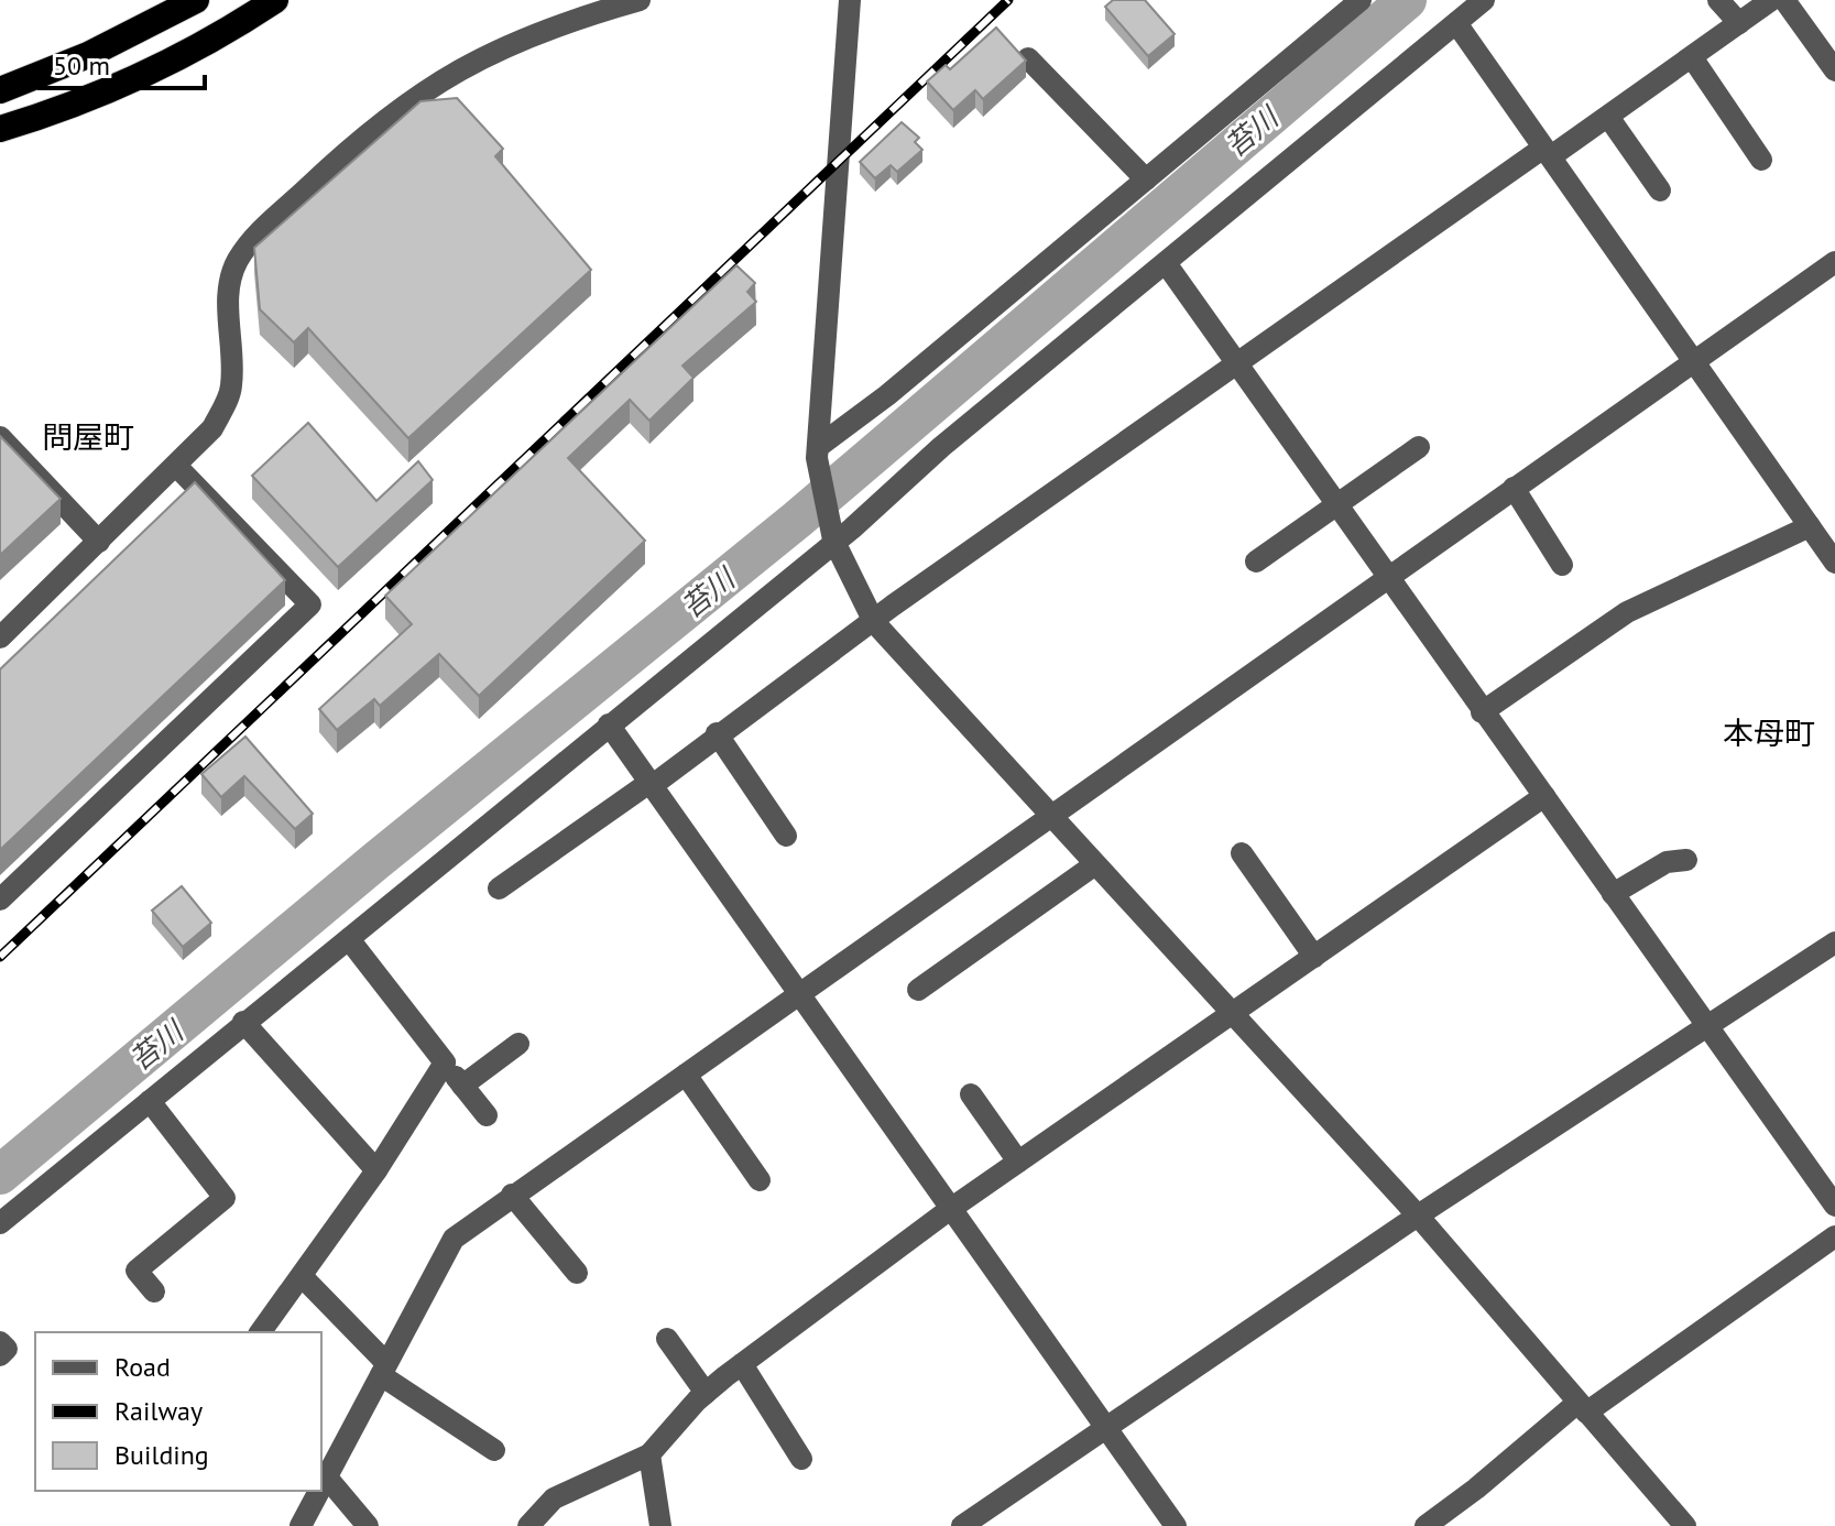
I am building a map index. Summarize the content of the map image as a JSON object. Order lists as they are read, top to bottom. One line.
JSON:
{"districts":["問屋町","本母町"],"water":["苔川"],"legend":["Road","Railway","Building"],"scale_bar":"50 m"}
